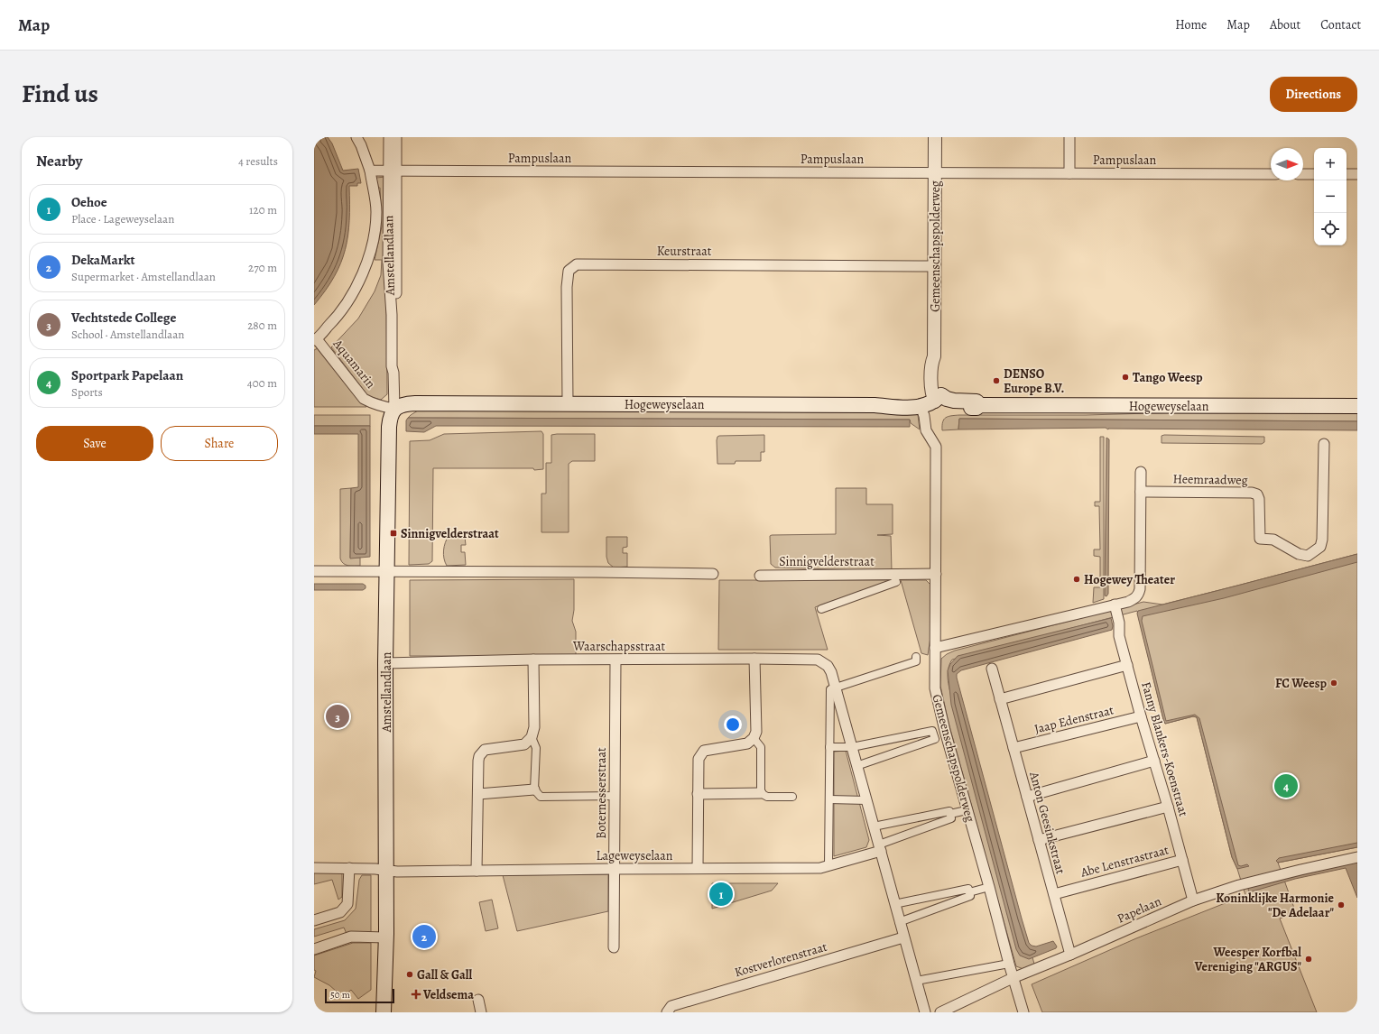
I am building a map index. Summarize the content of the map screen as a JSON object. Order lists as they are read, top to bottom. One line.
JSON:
{"streets":{"main road":["Amstellandlaan","Hogeweyselaan"],"street":["Pampuslaan","Gemeenschapspolderweg","Keurstraat","Aquamarin","Heemraadweg","Sinnigvelderstraat","Waarschapsstraat","Jaap Edenstraat","Fanny Blankers-Koenstraat","Boternesserstraat","Anton Geesinkstraat","Lageweyselaan","Abe Lenstrastraat","Papelaan","Kostverlorenstraat"]},"crossings":[["Pampuslaan","Gemeenschapspolderweg"],["Pampuslaan","Amstellandlaan"],["Gemeenschapspolderweg","Keurstraat"],["Gemeenschapspolderweg","Hogeweyselaan"],["Gemeenschapspolderweg","Sinnigvelderstraat"],["Gemeenschapspolderweg","Papelaan"],["Keurstraat","Hogeweyselaan"],["Amstellandlaan","Aquamarin"],["Amstellandlaan","Hogeweyselaan"],["Amstellandlaan","Waarschapsstraat"],["Amstellandlaan","Lageweyselaan"],["Aquamarin","Hogeweyselaan"],["Waarschapsstraat","Boternesserstraat"],["Waarschapsstraat","Lageweyselaan"],["Waarschapsstraat","Kostverlorenstraat"],["Jaap Edenstraat","Fanny Blankers-Koenstraat"],["Jaap Edenstraat","Anton Geesinkstraat"],["Fanny Blankers-Koenstraat","Abe Lenstrastraat"],["Fanny Blankers-Koenstraat","Papelaan"],["Boternesserstraat","Lageweyselaan"],["Anton Geesinkstraat","Abe Lenstrastraat"],["Anton Geesinkstraat","Papelaan"]],"places":{"other":["Tango Weesp","DENSO Europe B.V.","Hogewey Theater","FC Weesp","Koninklijke Harmonie \"De Adelaar\"","Weesper Korfbal Vereniging \"ARGUS\"","Gall & Gall"],"transit":["Sinnigvelderstraat"],"health":["Veldsema"]},"scale_bar":"50 m","north":"right","page":{"header":"Map","nav":["Home","Map","About","Contact"],"title":"Find us","buttons":["Directions",["Save","Share"]],"heading":["Nearby","4 results"],"map_buttons":["+","−"],"list":[{"mark":"1","name":"Oehoe","note":"Place · Lageweyselaan","value":"120 m"},{"mark":"2","name":"DekaMarkt","note":"Supermarket · Amstellandlaan","value":"270 m"},{"mark":"3","name":"Vechtstede College","note":"School · Amstellandlaan","value":"280 m"},{"mark":"4","name":"Sportpark Papelaan","note":"Sports","value":"400 m"}],"pins":["3","4","1","2"],"scale":"50 m"}}
